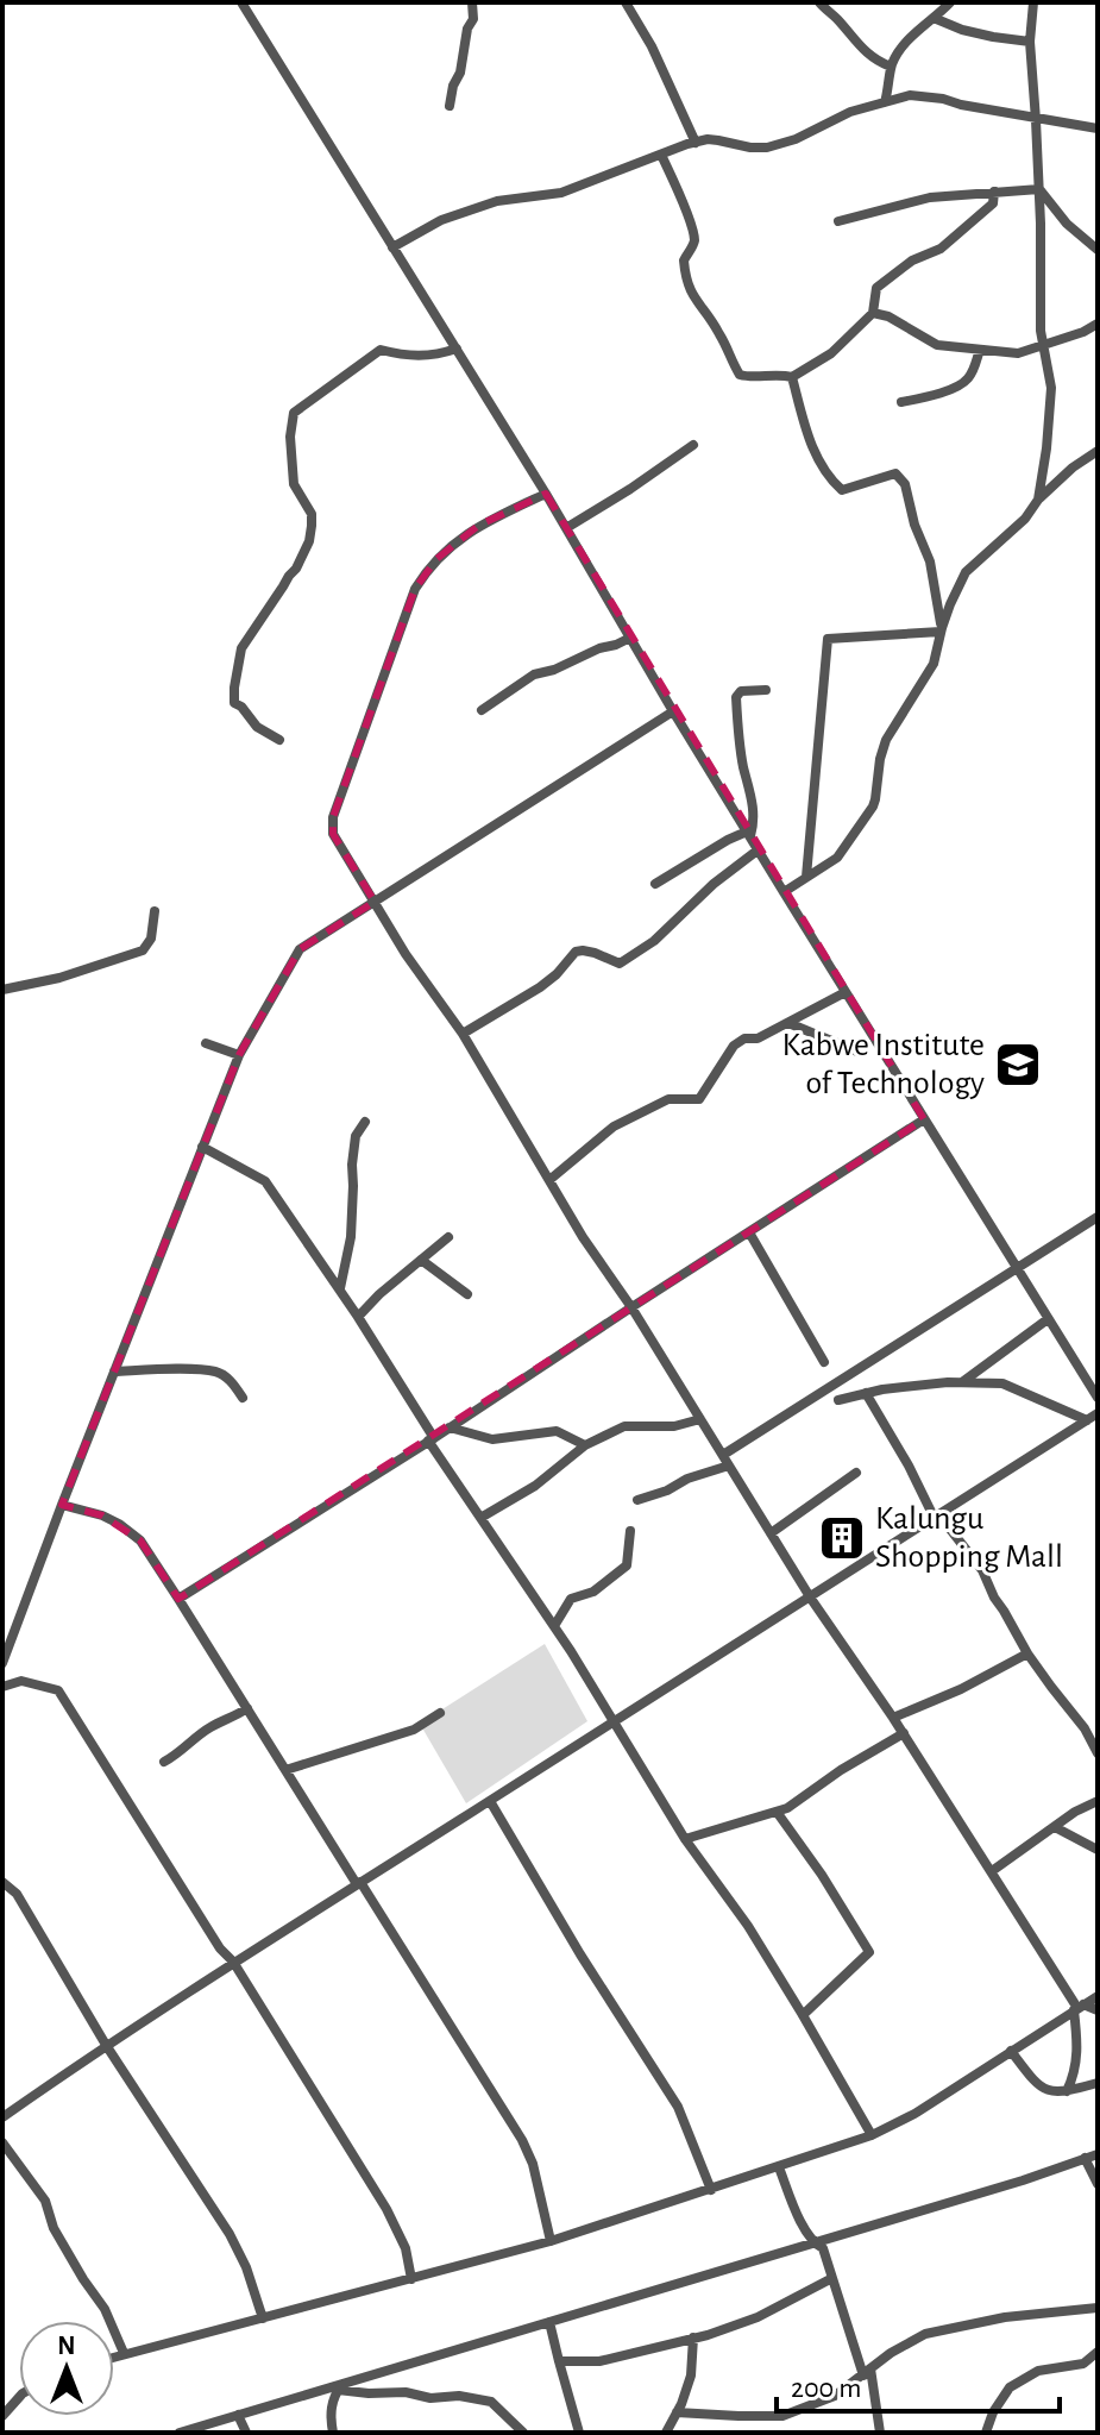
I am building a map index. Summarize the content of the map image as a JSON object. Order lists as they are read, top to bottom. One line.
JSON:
{"places":{"school or university":["Kabwe Institute of Technology"],"building":["Kalungu Shopping Mall"]},"scale_bar":"200 m","north":"top"}
